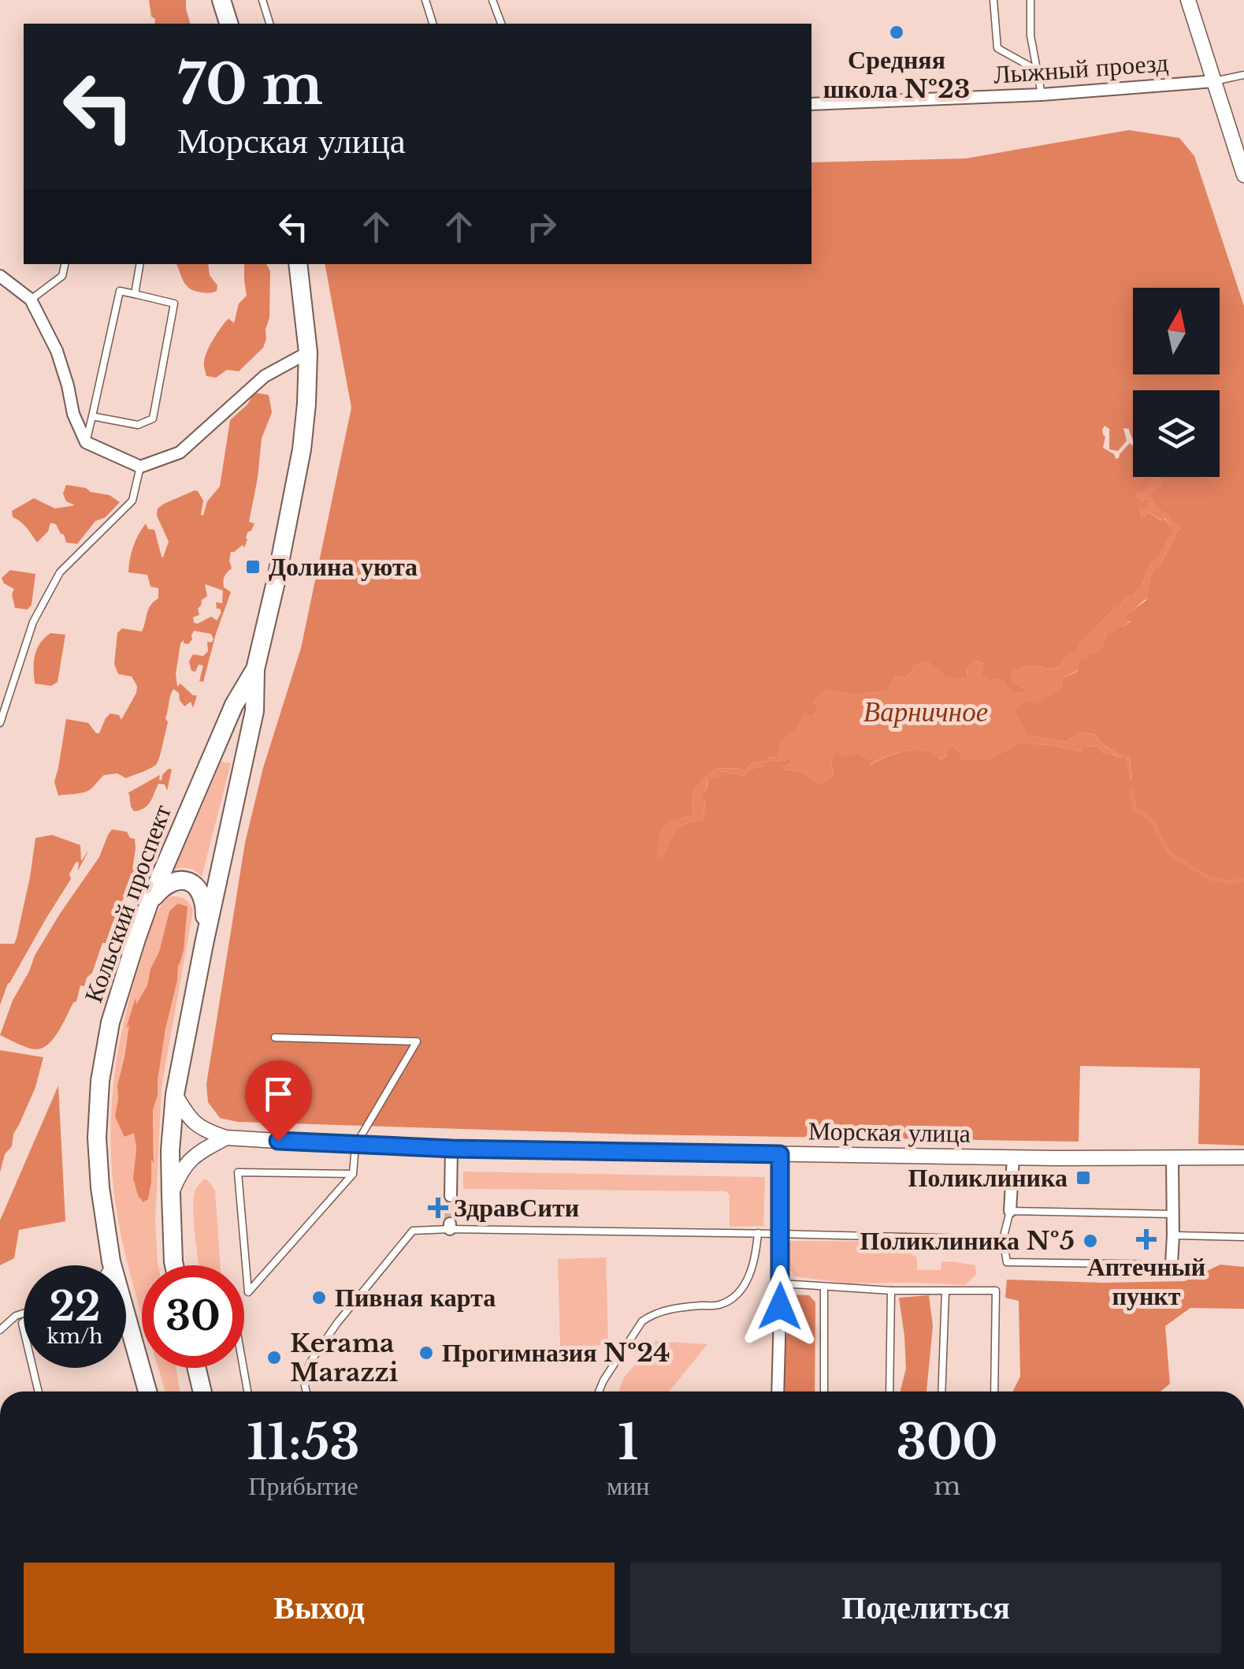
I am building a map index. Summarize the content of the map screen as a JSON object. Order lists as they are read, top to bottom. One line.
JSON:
{"streets":{"main road":["Кольский проспект"],"street":["Лыжный проезд","Морская улица"]},"crossings":[["Кольский проспект","Морская улица"]],"water":["Варничное"],"places":{"other":["Средняя школа №23","Поликлиника №5","Пивная карта","Прогимназия №24","Kerama Marazzi"],"transit":["Долина уюта","Поликлиника"],"health":["ЗдравСити","Аптечный пункт"]},"north":"top","page":{"turn":["70 m","Морская улица"],"speed":"22 km/h","limit":"30","eta":["11:53","Прибытие","1","мин","300","m"],"buttons":["Выход","Поделиться"]}}
